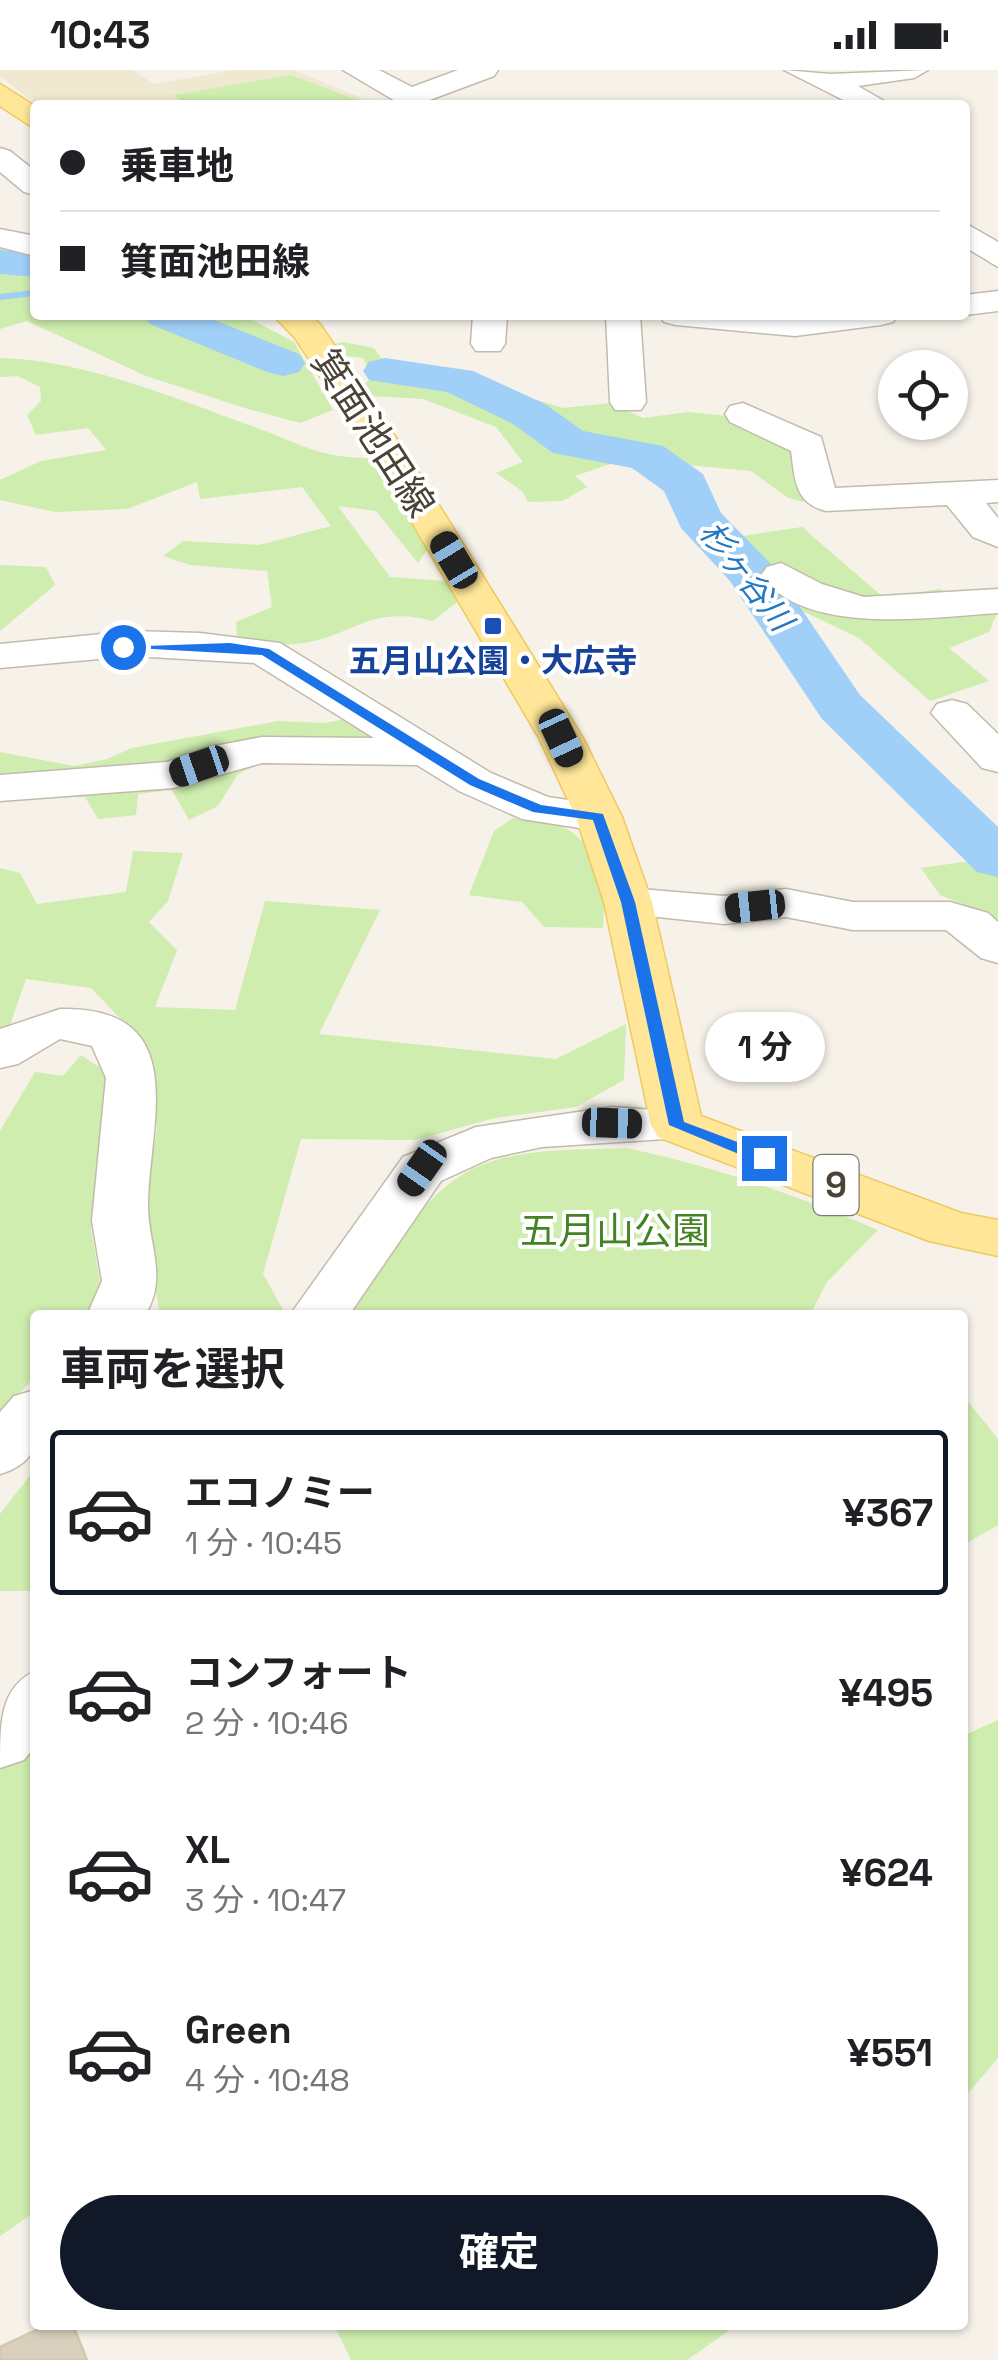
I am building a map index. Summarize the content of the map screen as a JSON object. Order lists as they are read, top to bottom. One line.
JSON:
{"streets":{"main road":["箕面池田線","9"]},"crossings":[["箕面池田線","9"]],"water":["杉ヶ谷川"],"parks":["五月山公園"],"places":{"transit":["五月山公園・大広寺"]},"page":{"status":"10:43","banner":["乗車地","箕面池田線"],"bubble":"1 分","heading":"車両を選択","list":[{"name":"エコノミー","note":"1 分 · 10:45","value":"¥367"},{"name":"コンフォート","note":"2 分 · 10:46","value":"¥495"},{"name":"XL","note":"3 分 · 10:47","value":"¥624"},{"name":"Green","note":"4 分 · 10:48","value":"¥551"}],"buttons":"確定"}}
